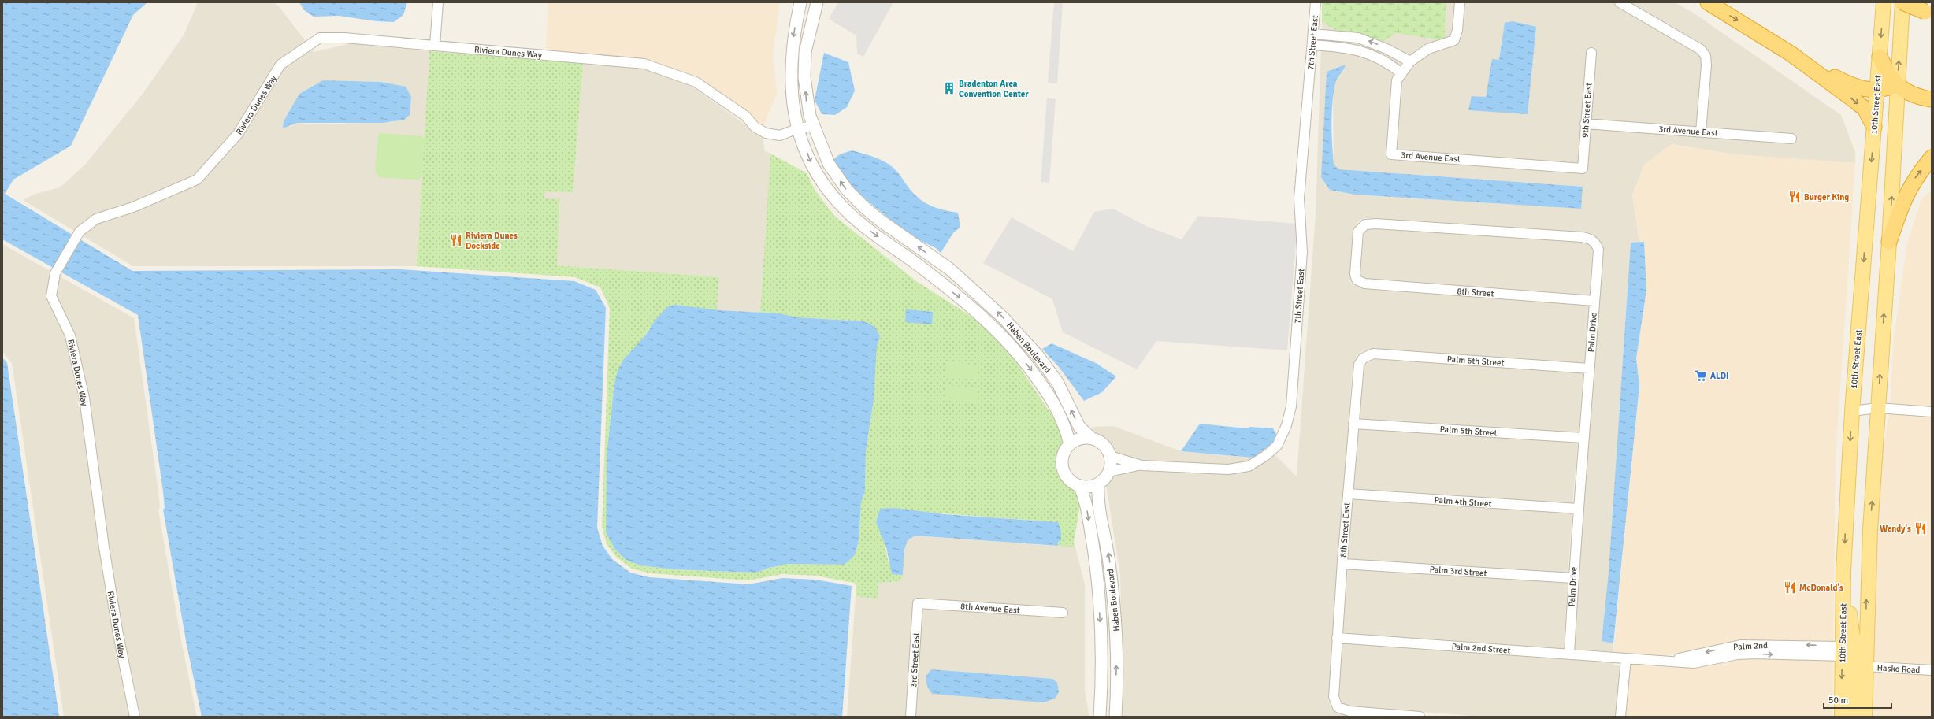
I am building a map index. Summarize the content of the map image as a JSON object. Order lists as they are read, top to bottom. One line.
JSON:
{"streets":{"main road":["10th Street East"],"street":["7th Street East","Riviera Dunes Way","9th Street East","3rd Avenue East","8th Street","Palm Drive","Haben Boulevard","Palm 6th Street","Palm 5th Street","Palm 4th Street","8th Street East","Palm 3rd Street","8th Avenue East","Palm 2nd","Palm 2nd Street","3rd Street East","Hasko Road"]},"crossings":[["7th Street East","Haben Boulevard"],["Riviera Dunes Way","Haben Boulevard"],["10th Street East","Palm 2nd"],["9th Street East","3rd Avenue East"],["8th Street","Palm Drive"],["Palm Drive","Palm 6th Street"],["Palm Drive","Palm 5th Street"],["Palm Drive","Palm 4th Street"],["Palm Drive","Palm 3rd Street"],["Palm Drive","Palm 2nd Street"],["Palm 6th Street","8th Street East"],["Palm 5th Street","8th Street East"],["Palm 4th Street","8th Street East"],["8th Street East","Palm 3rd Street"],["8th Street East","Palm 2nd Street"],["8th Avenue East","3rd Street East"],["Palm 2nd","Palm 2nd Street"]],"places":{"building":["Bradenton Area Convention Center"],"restaurant":["Burger King","Riviera Dunes Dockside","Wendy's","McDonald's"],"supermarket":["ALDI"]},"scale_bar":"50 m"}
